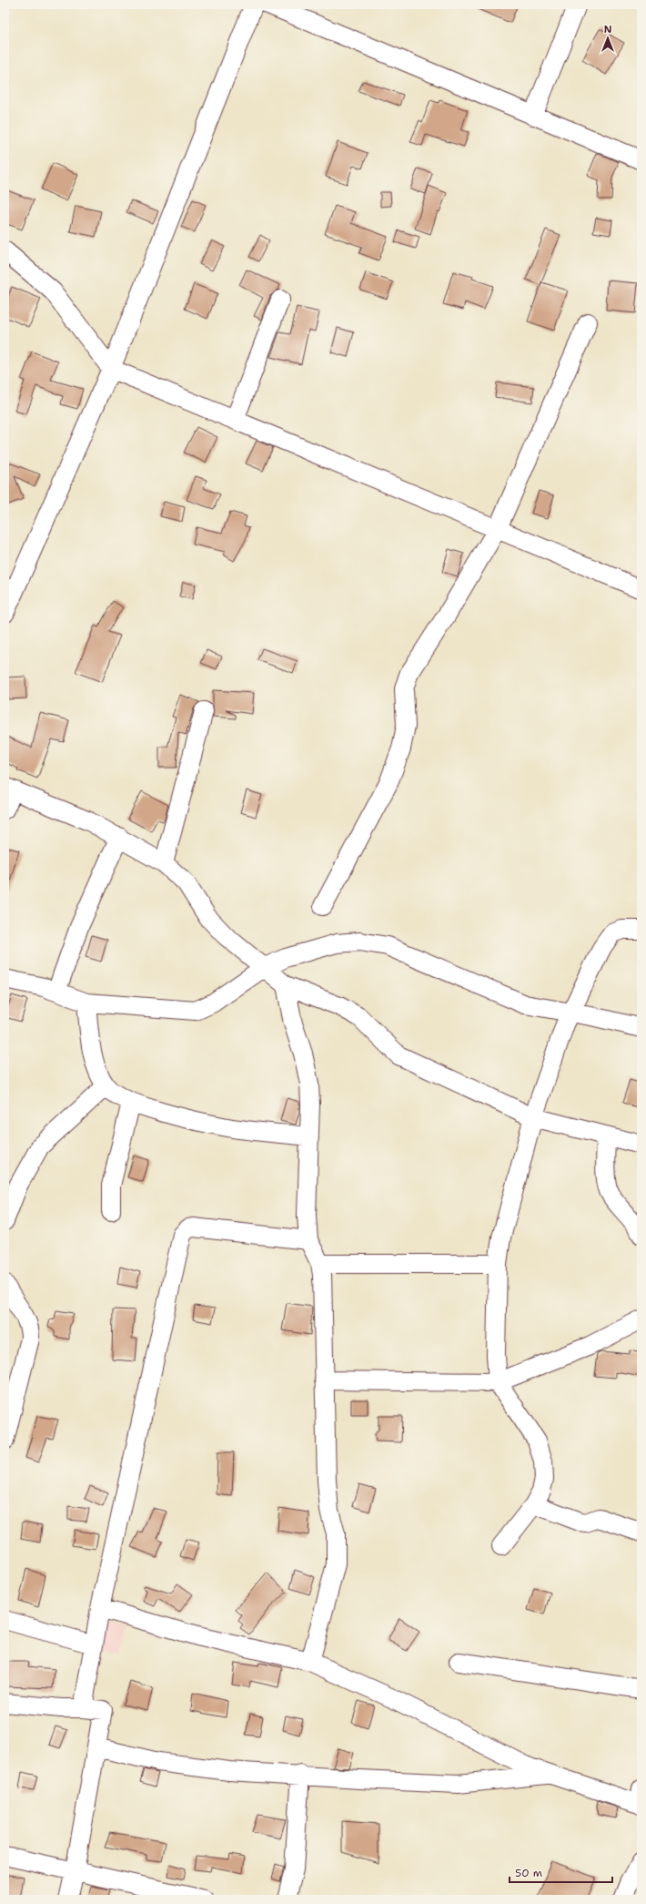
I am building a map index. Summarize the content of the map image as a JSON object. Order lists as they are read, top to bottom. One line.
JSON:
{"scale_bar":"50 m","north":"top"}
